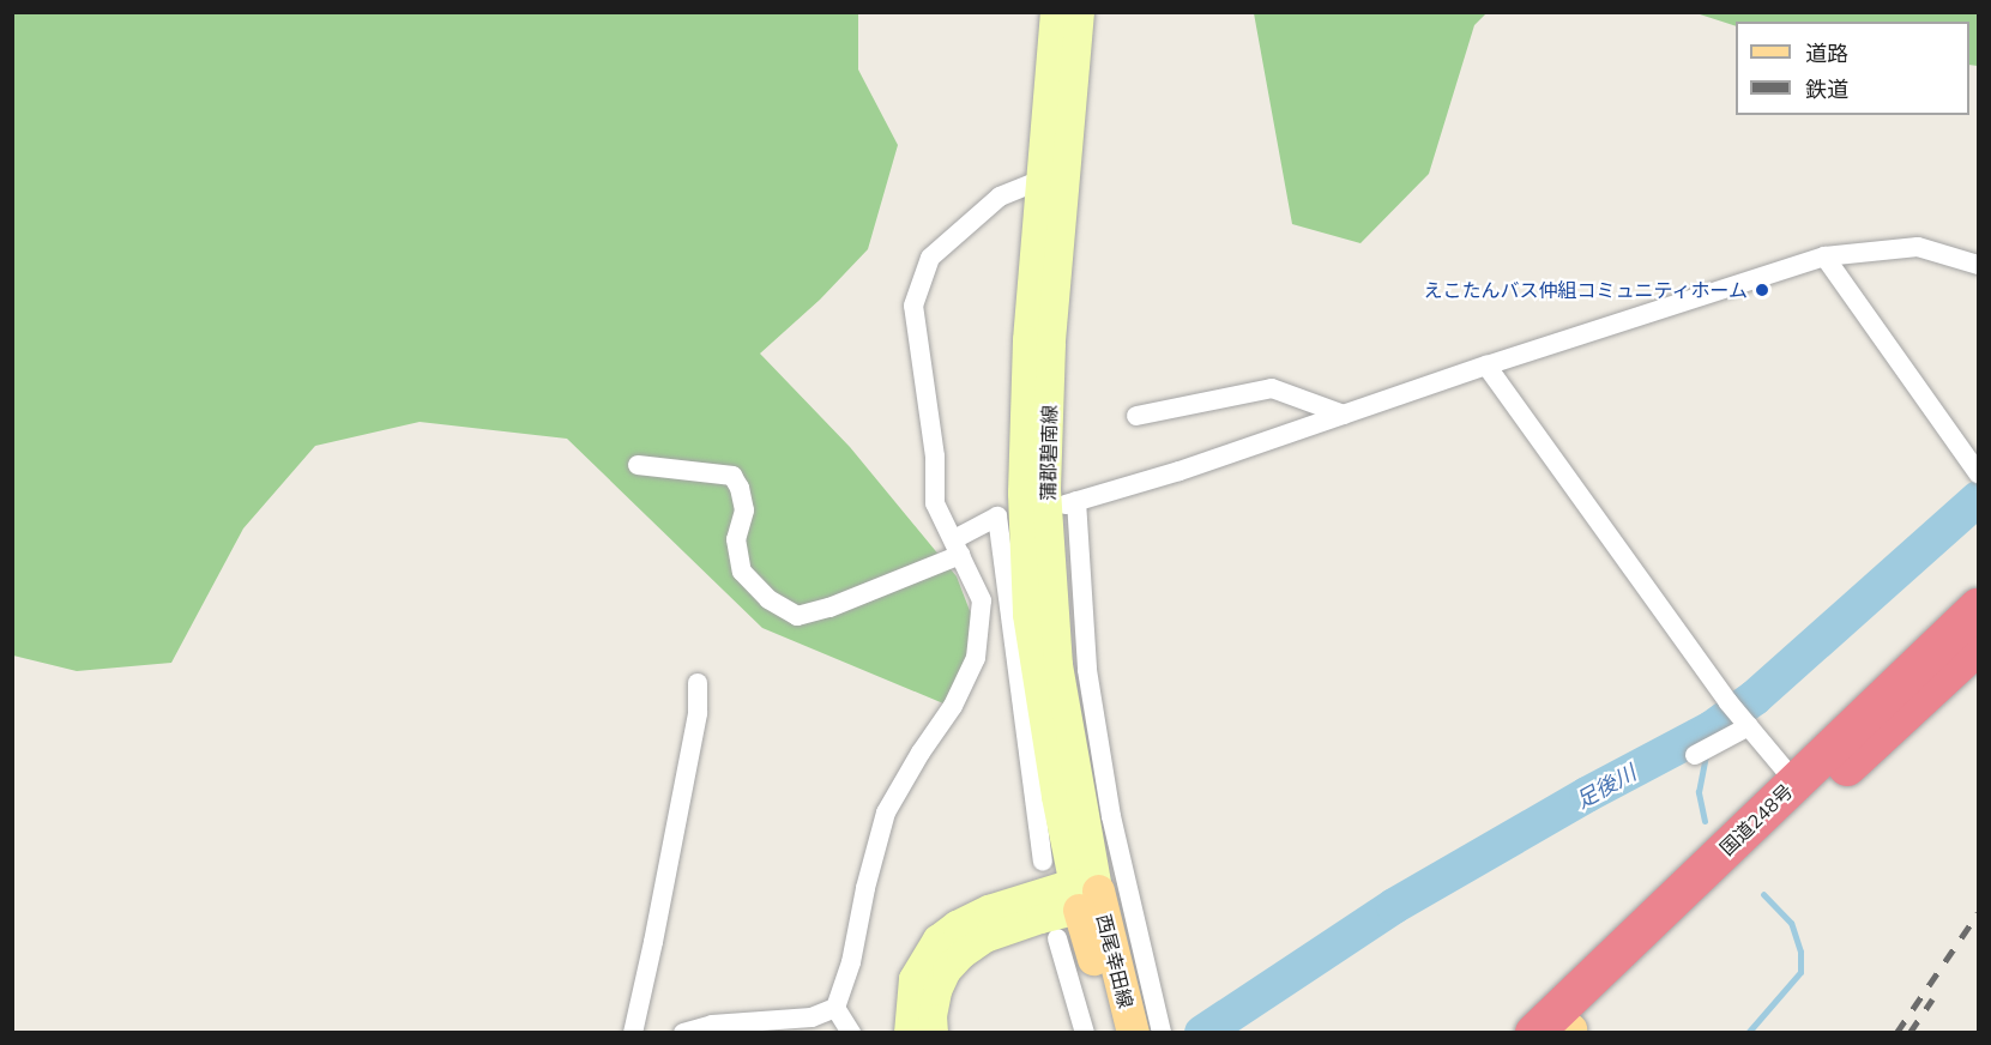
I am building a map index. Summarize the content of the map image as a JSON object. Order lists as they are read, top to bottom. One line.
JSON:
{"streets":{"highway":["国道248号"],"main road":["蒲郡碧南線","西尾幸田線"]},"crossings":[["蒲郡碧南線","西尾幸田線"]],"water":["足後川"],"places":["えこたんバス仲組コミュニティホーム"],"legend":["道路","鉄道"]}
